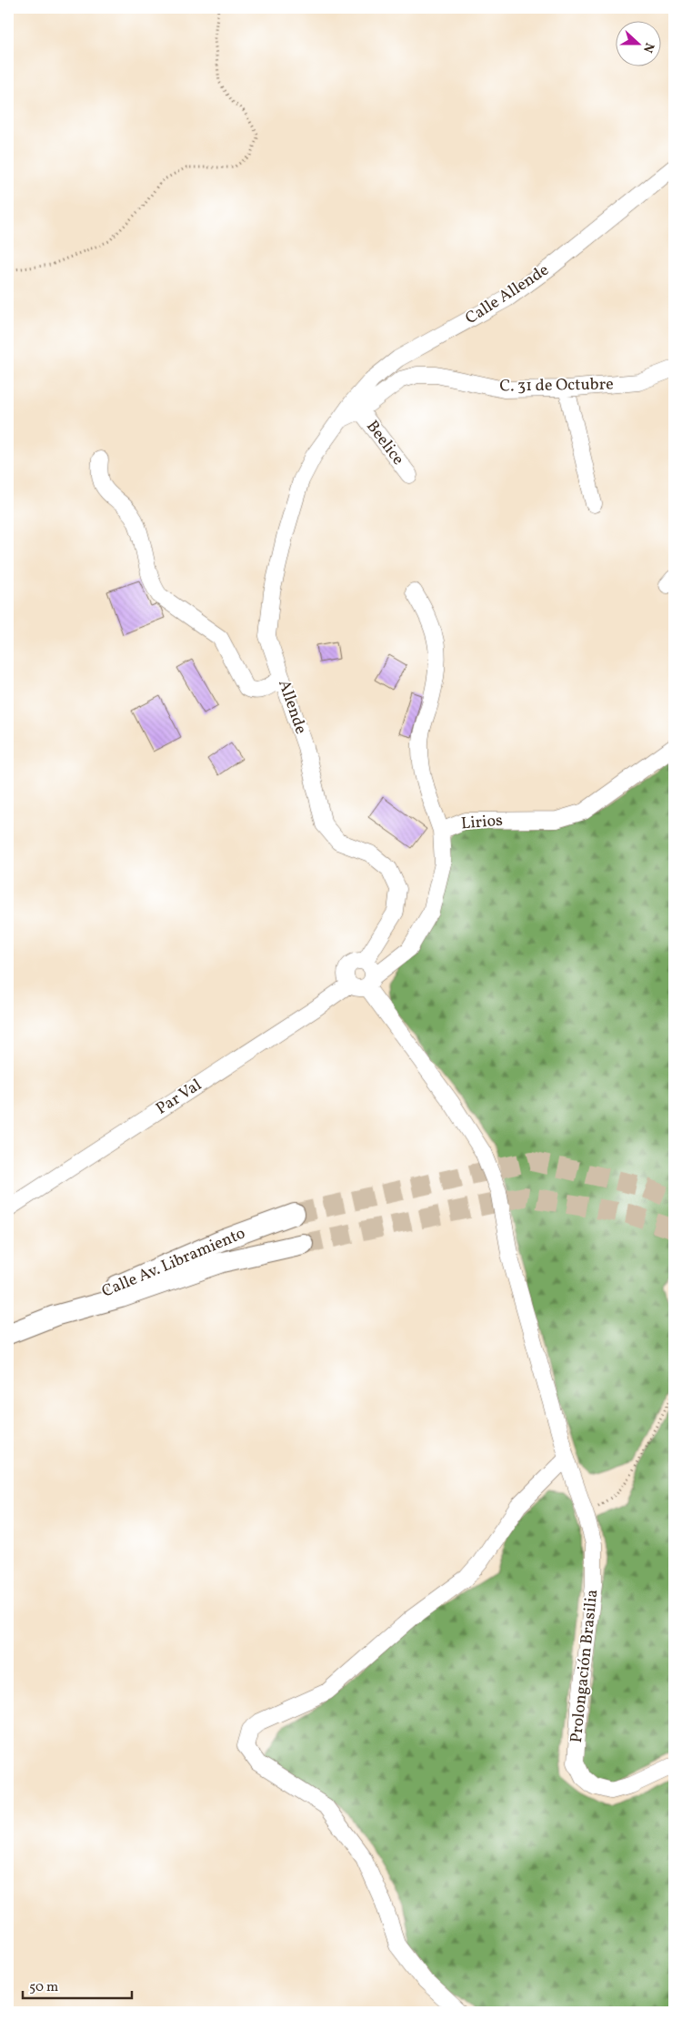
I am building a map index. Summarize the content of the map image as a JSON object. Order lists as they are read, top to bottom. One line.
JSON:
{"streets":{"main road":["Calle Av. Libramiento"],"street":["Calle Allende","C. 31 de Octubre","Beelice","Allende","Lirios","Par Val","Prolongación Brasilia"]},"crossings":[["Calle Allende","C. 31 de Octubre"],["Calle Allende","Allende"],["C. 31 de Octubre","Beelice"],["C. 31 de Octubre","Allende"],["Allende","Lirios"],["Allende","Par Val"],["Allende","Prolongación Brasilia"],["Lirios","Par Val"],["Lirios","Prolongación Brasilia"],["Par Val","Prolongación Brasilia"]],"scale_bar":"50 m","north":"right"}
